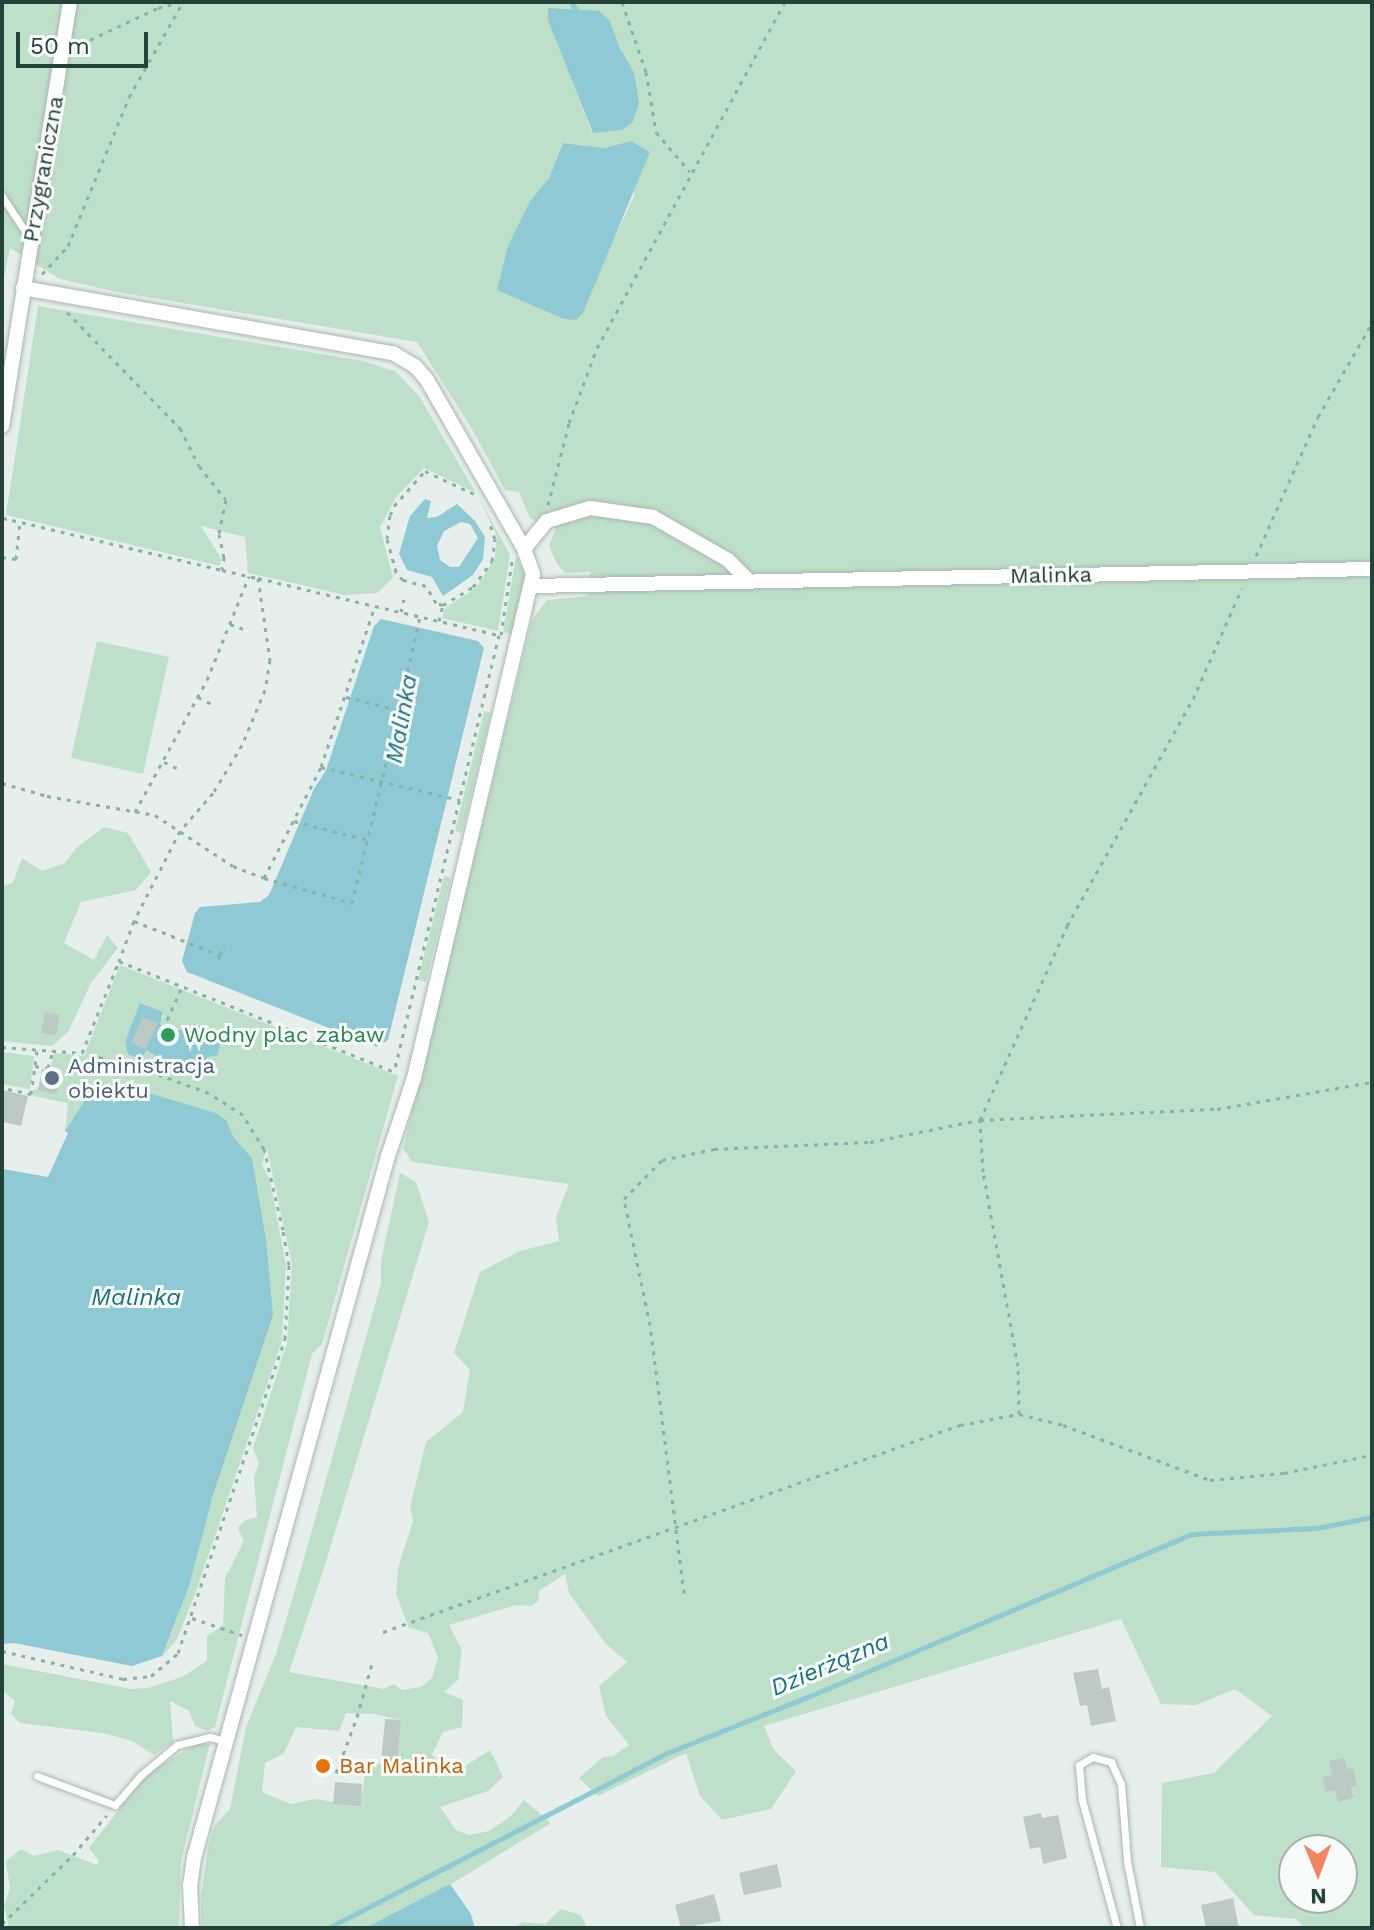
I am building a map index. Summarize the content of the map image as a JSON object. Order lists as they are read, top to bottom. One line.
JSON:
{"streets":{"street":["Przygraniczna","Malinka"]},"water":["Malinka","Dzierżązna"],"places":["Wodny plac zabaw","Administracja obiektu","Bar Malinka"],"scale_bar":"50 m","north":"bottom"}
